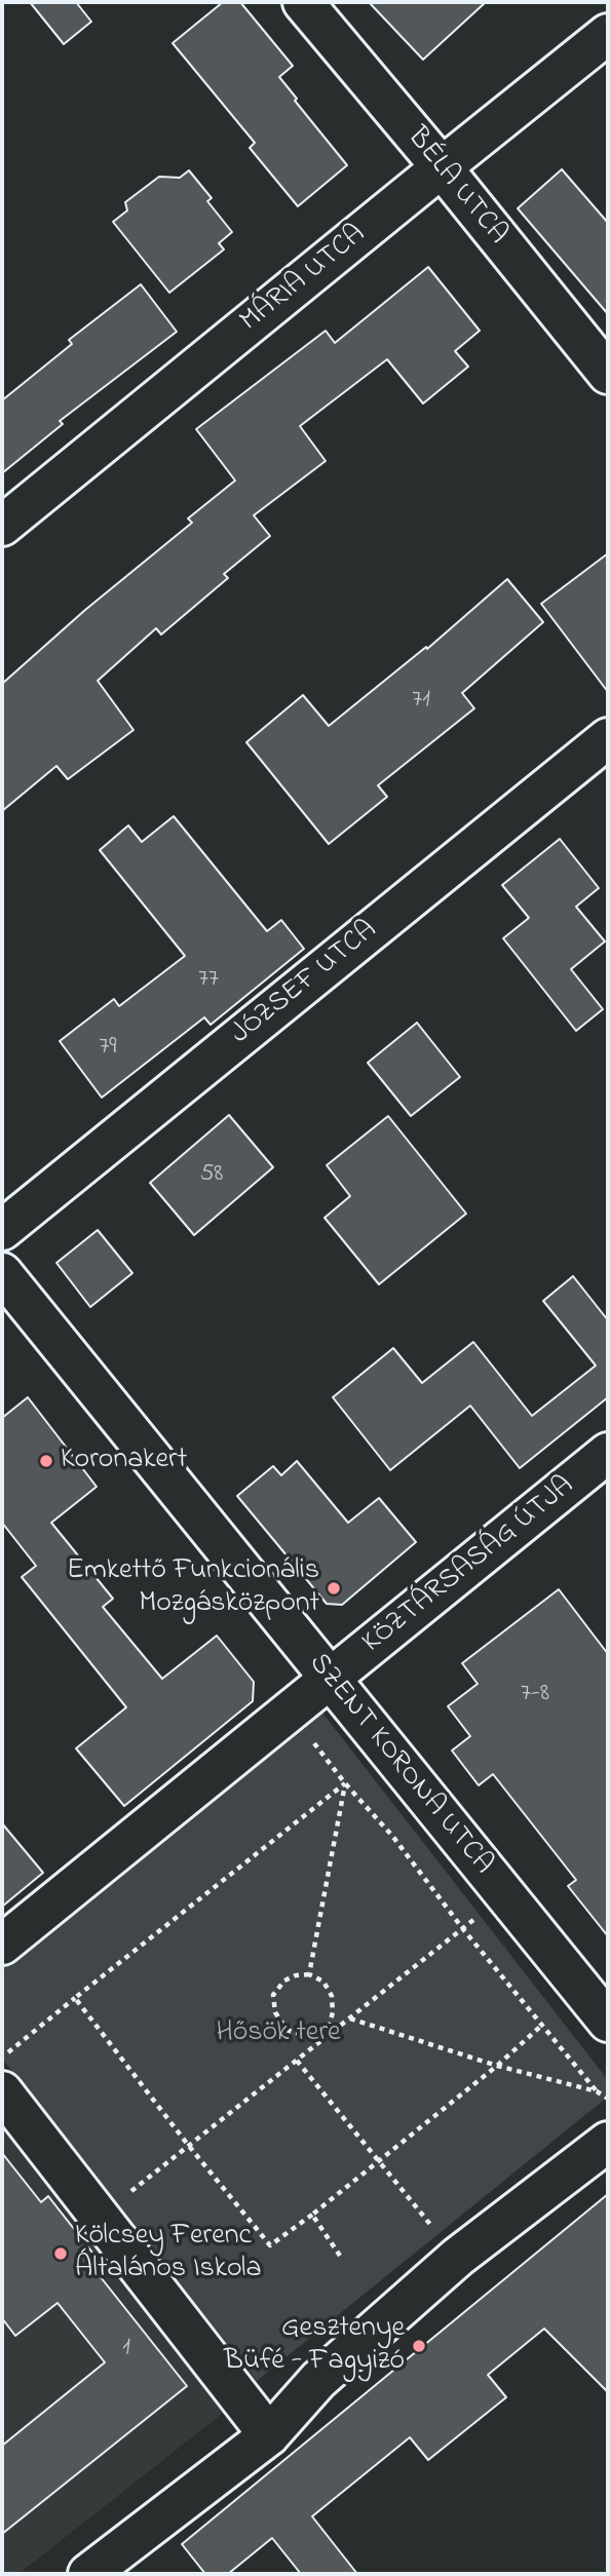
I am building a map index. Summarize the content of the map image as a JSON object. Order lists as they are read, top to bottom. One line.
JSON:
{"streets":{"street":["BÉLA UTCA","MÁRIA UTCA","JÓZSEF UTCA","KÖZTÁRSASÁG ÚTJA","SZENT KORONA UTCA"]},"crossings":[["BÉLA UTCA","MÁRIA UTCA"],["KÖZTÁRSASÁG ÚTJA","SZENT KORONA UTCA"]],"parks":["Hősök tere"],"places":["Koronakert","Emkettő Funkcionális Mozgásközpont","Kölcsey Ferenc Általános Iskola","Gesztenye Büfé - Fagyizó"],"house_numbers":["71","77","79","58","7-8","1"]}
